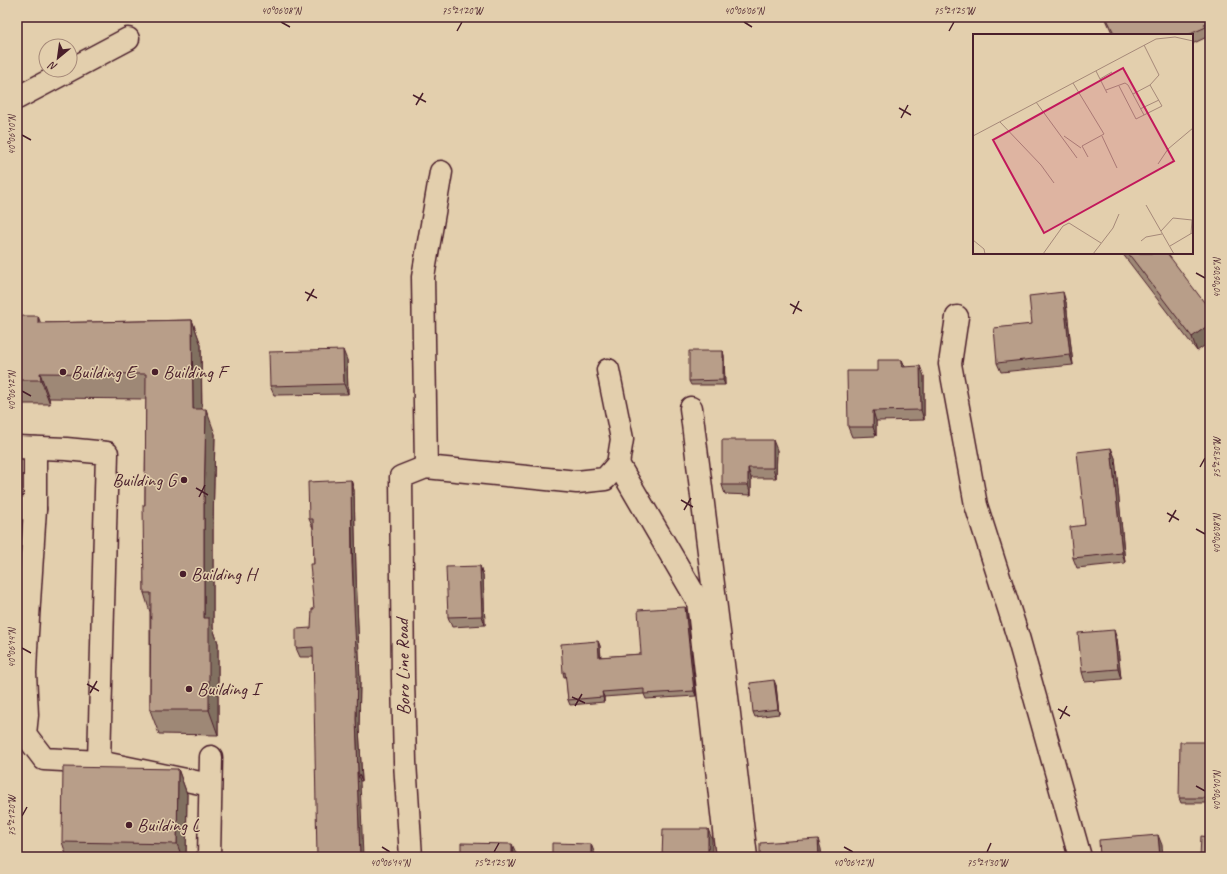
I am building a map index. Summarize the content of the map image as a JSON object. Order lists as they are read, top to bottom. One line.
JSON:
{"streets":{"street":["Boro Line Road"]},"places":["Building E","Building F","Building G","Building H","Building I","Building L"],"north":"bottom left","coordinates":["40°06'08\"N","75°21'20\"W","40°06'06\"N","75°21'25\"W","40°06'10\"N","40°06'12\"N","75°21'30\"W","40°06'14\"N"]}
